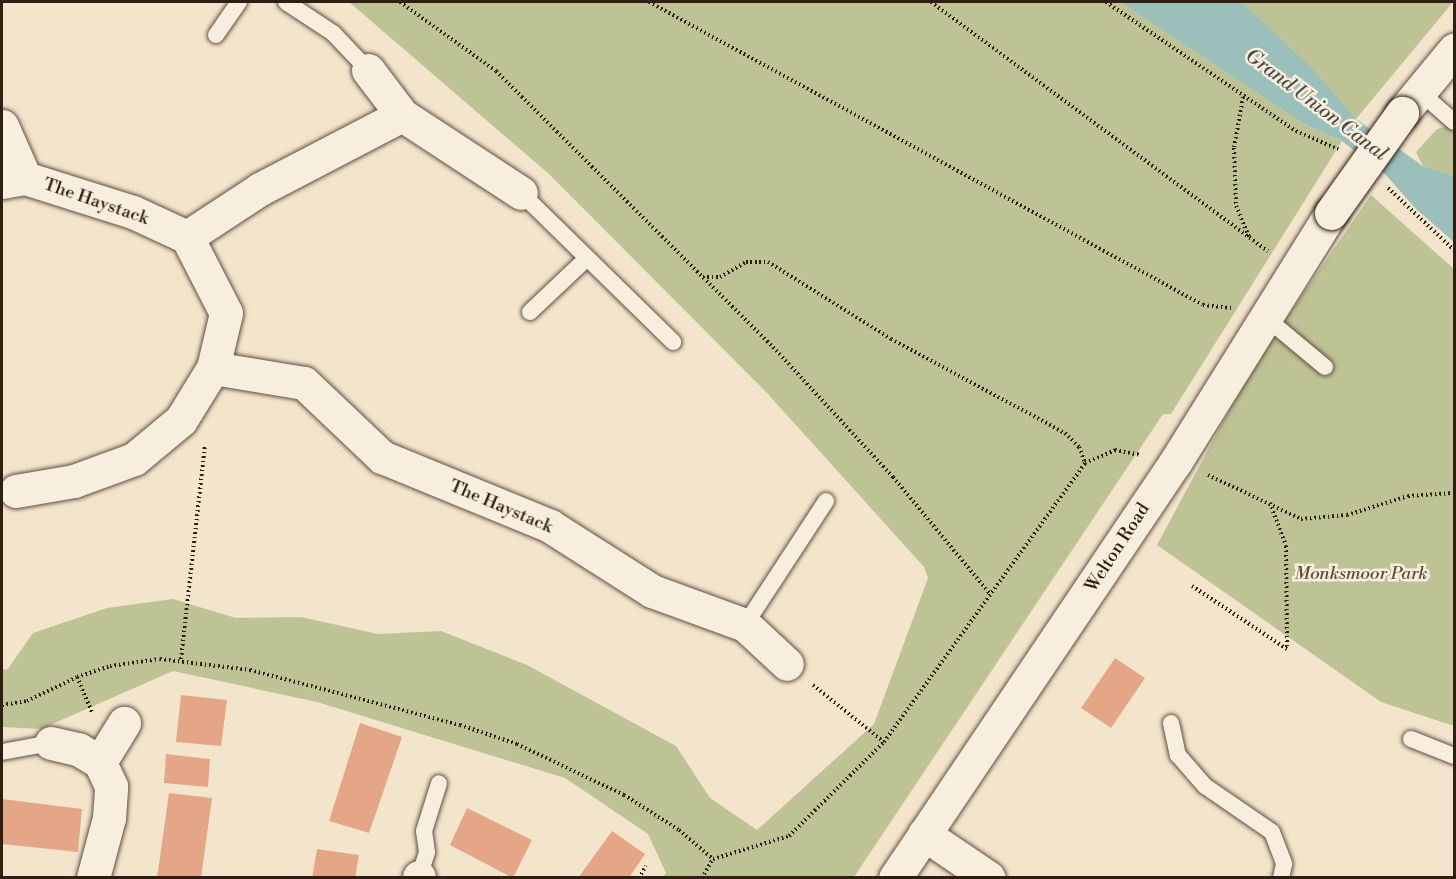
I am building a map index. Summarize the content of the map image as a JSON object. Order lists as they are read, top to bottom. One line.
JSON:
{"streets":{"street":["The Haystack","Welton Road"]},"water":["Grand Union Canal"],"parks":["Monksmoor Park"]}
